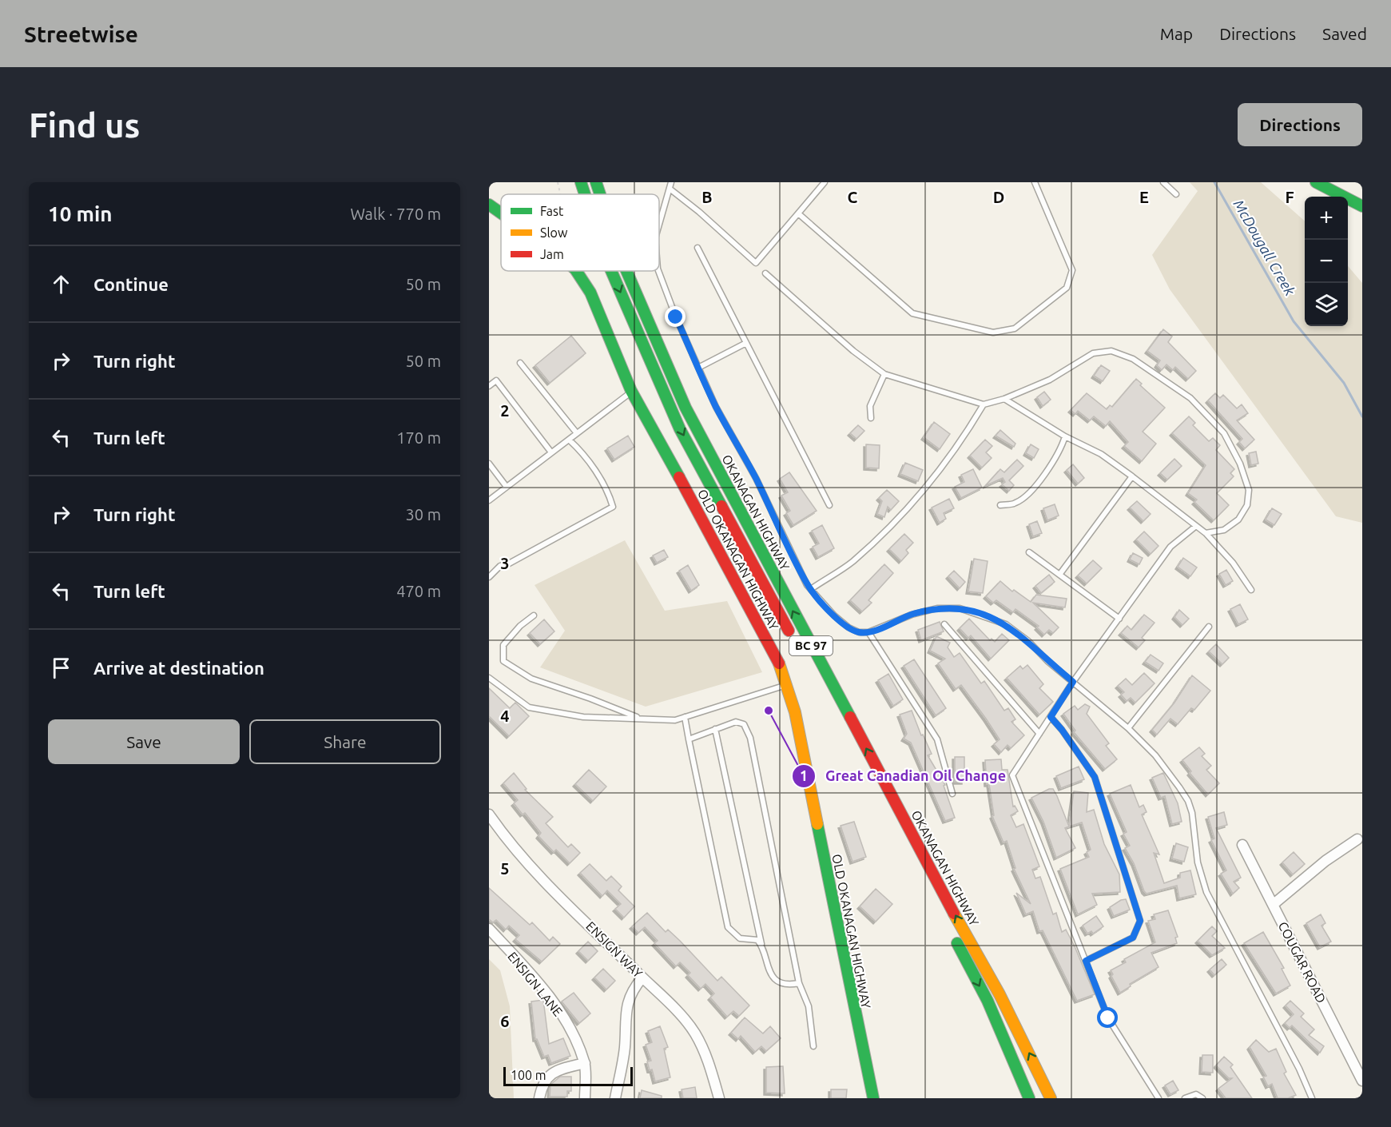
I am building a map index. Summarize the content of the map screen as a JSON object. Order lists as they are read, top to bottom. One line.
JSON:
{"streets":{"main road":["OKANAGAN HIGHWAY","OLD OKANAGAN HIGHWAY","BC 97"],"street":["ENSIGN WAY","COUGAR ROAD","ENSIGN LANE"]},"water":["McDougall Creek"],"places":["Great Canadian Oil Change"],"legend":["Fast","Slow","Jam"],"scale_bar":"100 m","page":{"header":"Streetwise","nav":["Map","Directions","Saved"],"buttons":["Directions",["Save","Share"]],"title":"Find us","heading":["10 min","Walk · 770 m"],"map_buttons":["+","−"],"list":[["Continue","50 m"],["Turn right","50 m"],["Turn left","170 m"],["Turn right","30 m"],["Turn left","470 m"],"Arrive at destination"],"scale":"100 m"},"grid":{"columns":["B","C","D","E","F"],"rows":["2","3","4","5","6"]}}
